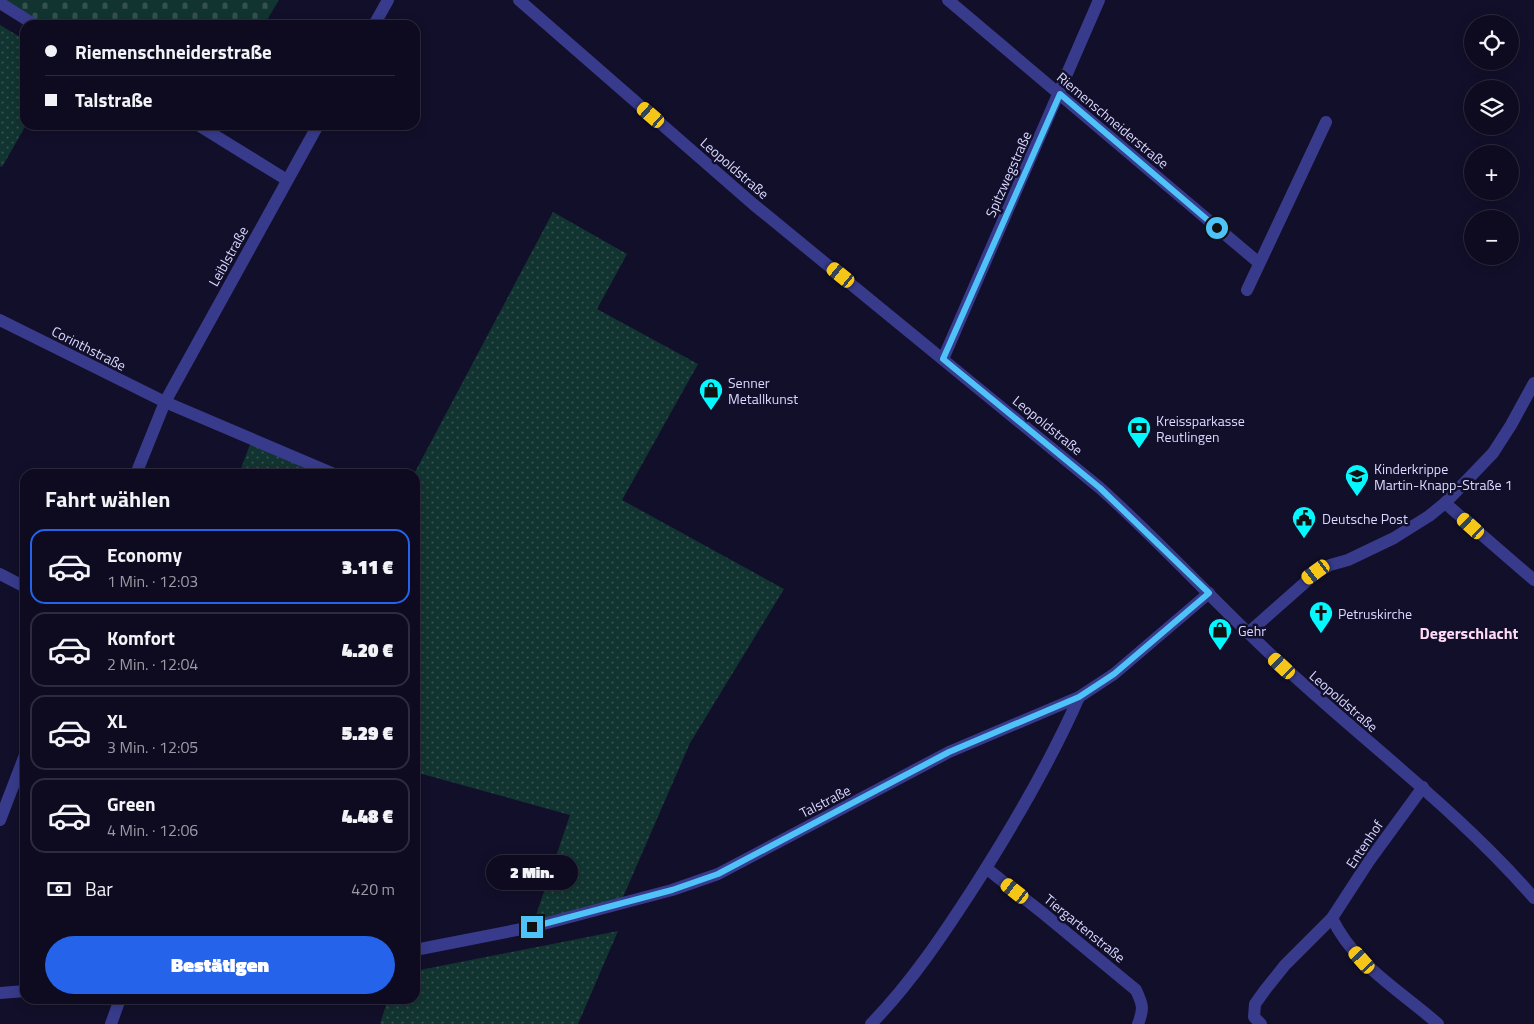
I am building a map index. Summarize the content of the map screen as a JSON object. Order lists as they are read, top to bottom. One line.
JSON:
{"streets":{"street":["Riemenschneiderstraße","Leopoldstraße","Spitzwegstraße","Leiblstraße","Corinthstraße","Talstraße","Entenhof","Tiergartenstraße"]},"crossings":[["Riemenschneiderstraße","Spitzwegstraße"],["Leopoldstraße","Spitzwegstraße"],["Leopoldstraße","Talstraße"],["Leopoldstraße","Entenhof"],["Leiblstraße","Corinthstraße"]],"districts":["Degerschlacht"],"places":{"shop":["Senner Metallkunst","Gehr"],"bank":["Kreissparkasse Reutlingen"],"school or university":["Kinderkrippe Martin-Knapp-Straße 1"],"public building":["Deutsche Post"],"church":["Petruskirche"]},"page":{"map_buttons":["+","−"],"banner":["Riemenschneiderstraße","Talstraße"],"heading":"Fahrt wählen","list":[{"name":"Economy","note":"1 Min. · 12:03","value":"3.11 €"},{"name":"Komfort","note":"2 Min. · 12:04","value":"4.20 €"},{"name":"XL","note":"3 Min. · 12:05","value":"5.29 €"},{"name":"Green","note":"4 Min. · 12:06","value":"4.48 €"}],"bubble":"2 Min.","pay":["Bar","420 m"],"buttons":"Bestätigen"}}
